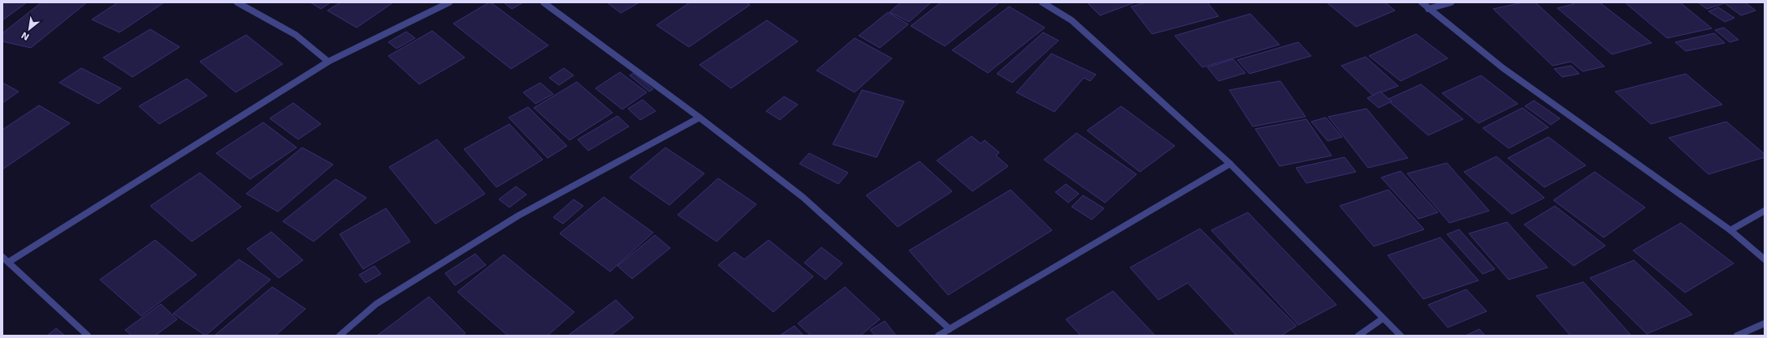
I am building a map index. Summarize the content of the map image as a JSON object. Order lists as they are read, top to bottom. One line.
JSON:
{"north":"bottom left"}
